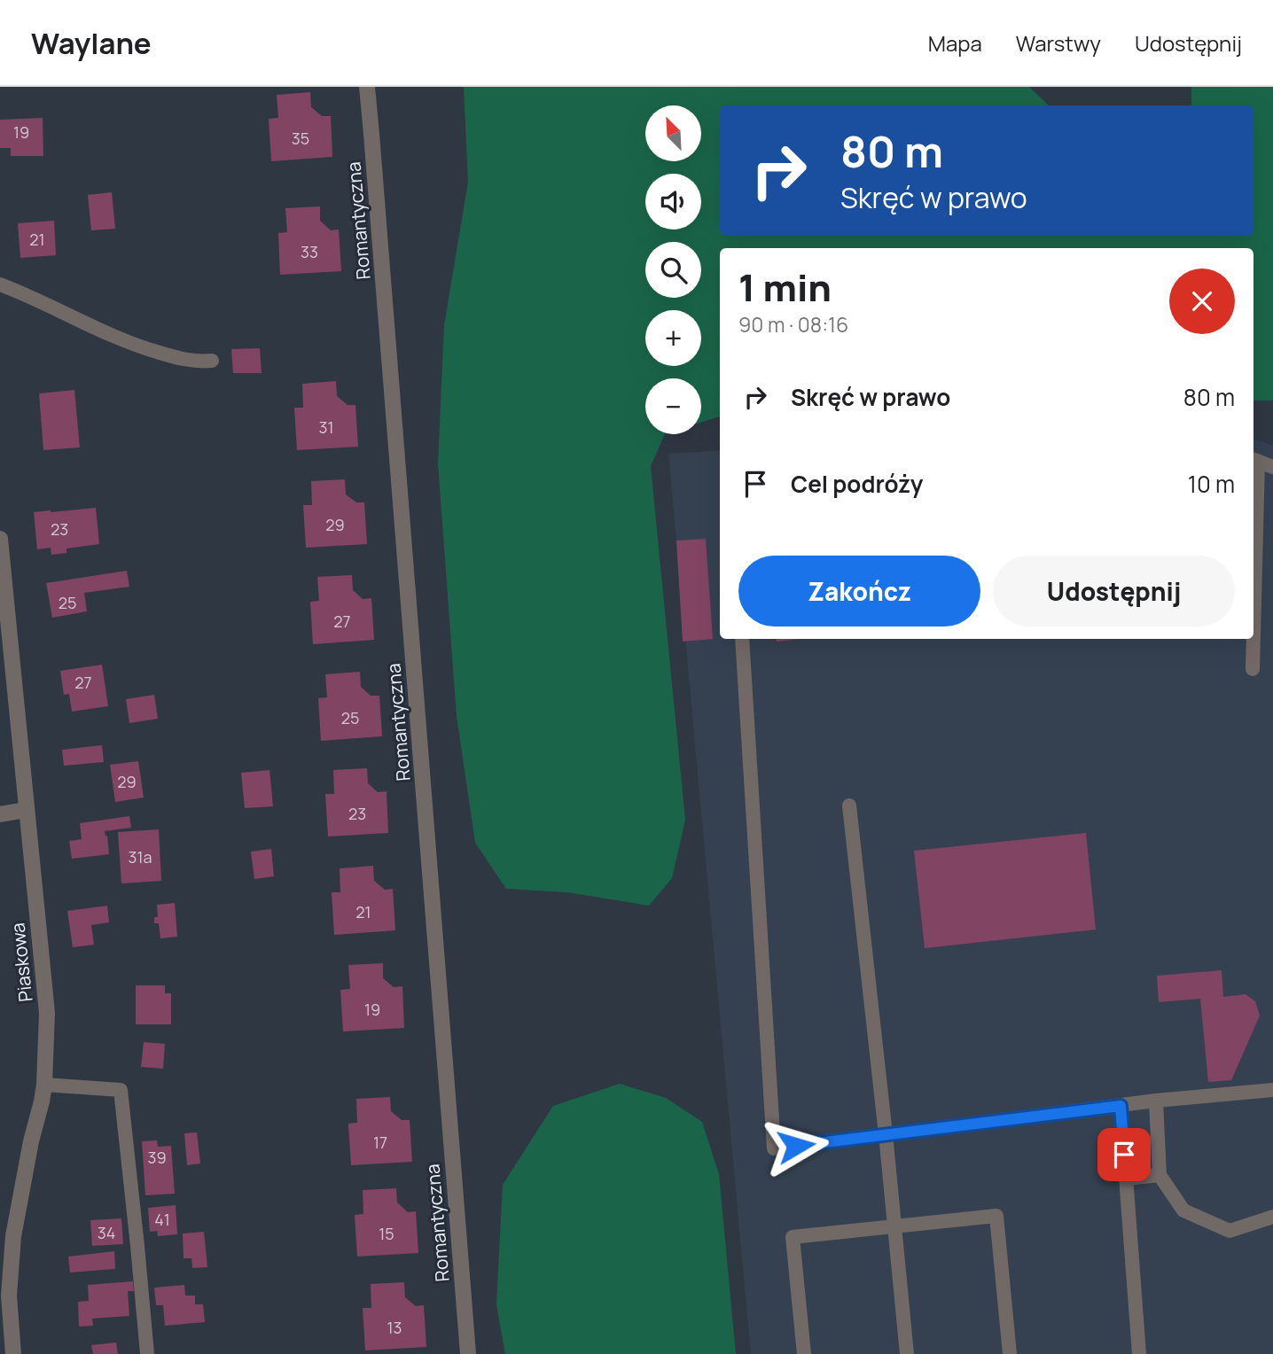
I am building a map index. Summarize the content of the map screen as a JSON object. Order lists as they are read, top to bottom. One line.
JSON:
{"streets":{"street":["Romantyczna","Piaskowa"]},"house_numbers":["19","35","21","33","31","29","23","25","27","27","25","29","23","31a","21","19","17","39","41","34","15","13"],"north":"top left","page":{"header":"Waylane","nav":["Mapa","Warstwy","Udostępnij"],"map_buttons":["+","−"],"turn":["80 m","Skręć w prawo"],"heading":["1 min","90 m · 08:16"],"list":[{"name":"Skręć w prawo","value":"80 m"},{"name":"Cel podróży","value":"10 m"}],"buttons":["Zakończ","Udostępnij"]}}
